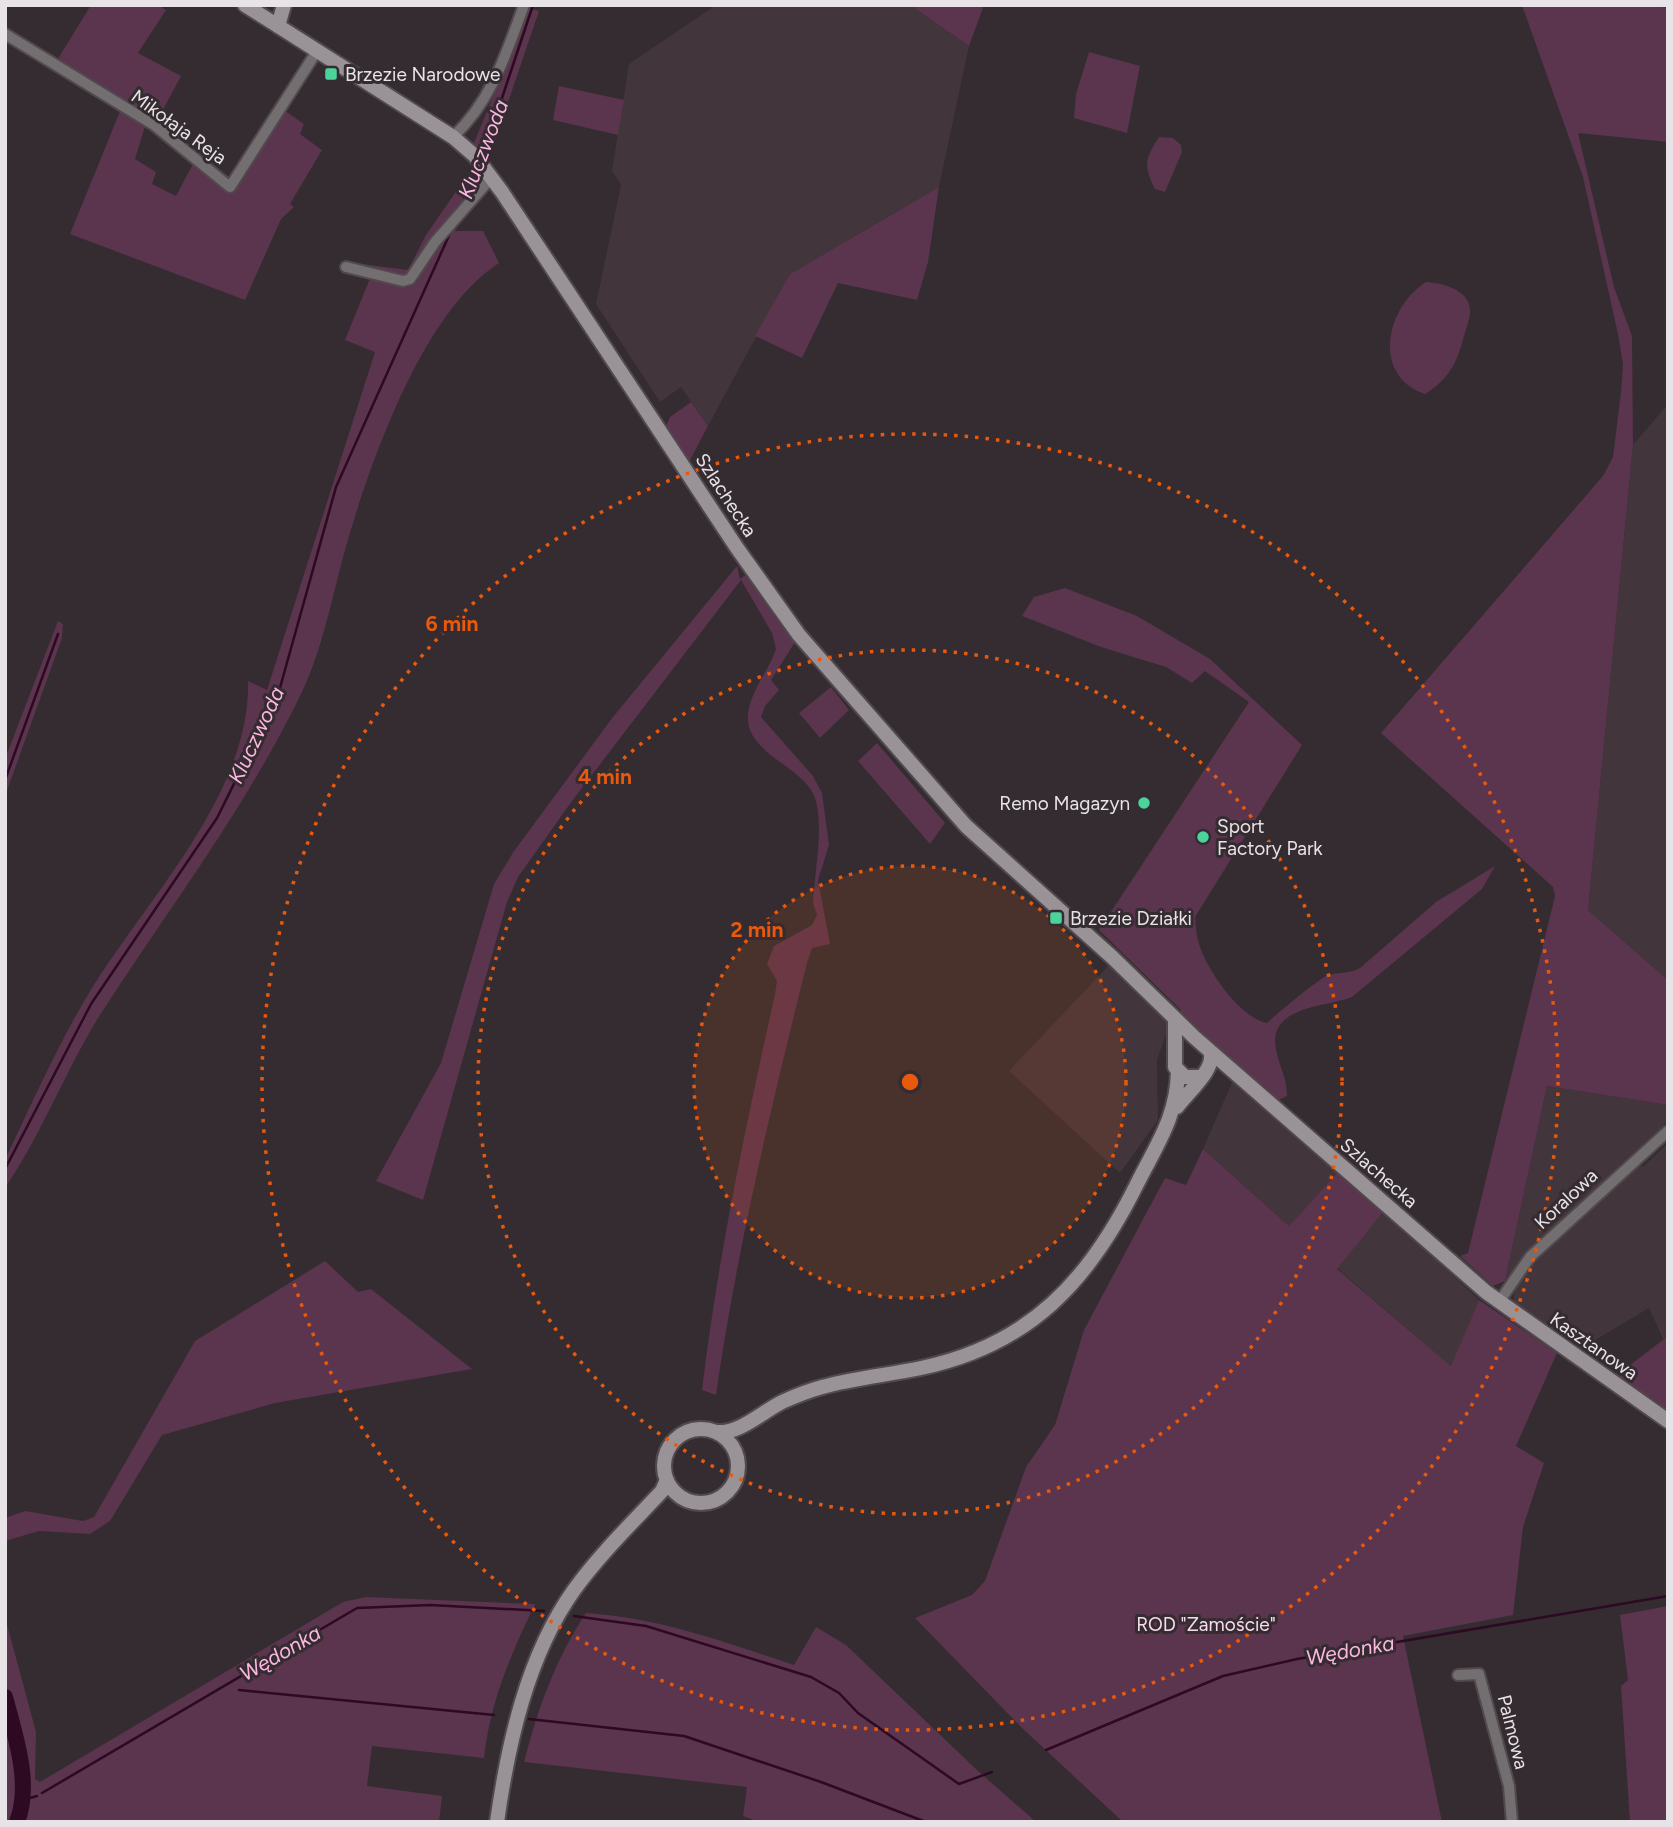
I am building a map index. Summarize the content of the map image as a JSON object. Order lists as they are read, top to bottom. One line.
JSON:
{"streets":{"street":["Mikołaja Reja","Szlachecka","Koralowa","Kasztanowa","Palmowa"]},"crossings":[["Mikołaja Reja","Szlachecka"],["Szlachecka","Koralowa"],["Szlachecka","Kasztanowa"],["Koralowa","Kasztanowa"]],"water":["Kluczwoda","Wędonka"],"parks":["ROD \"Zamoście\""],"places":{"transit":["Brzezie Narodowe","Brzezie Działki"],"other":["Remo Magazyn","Sport Factory Park"]},"rings":["6 min","4 min","2 min"]}
